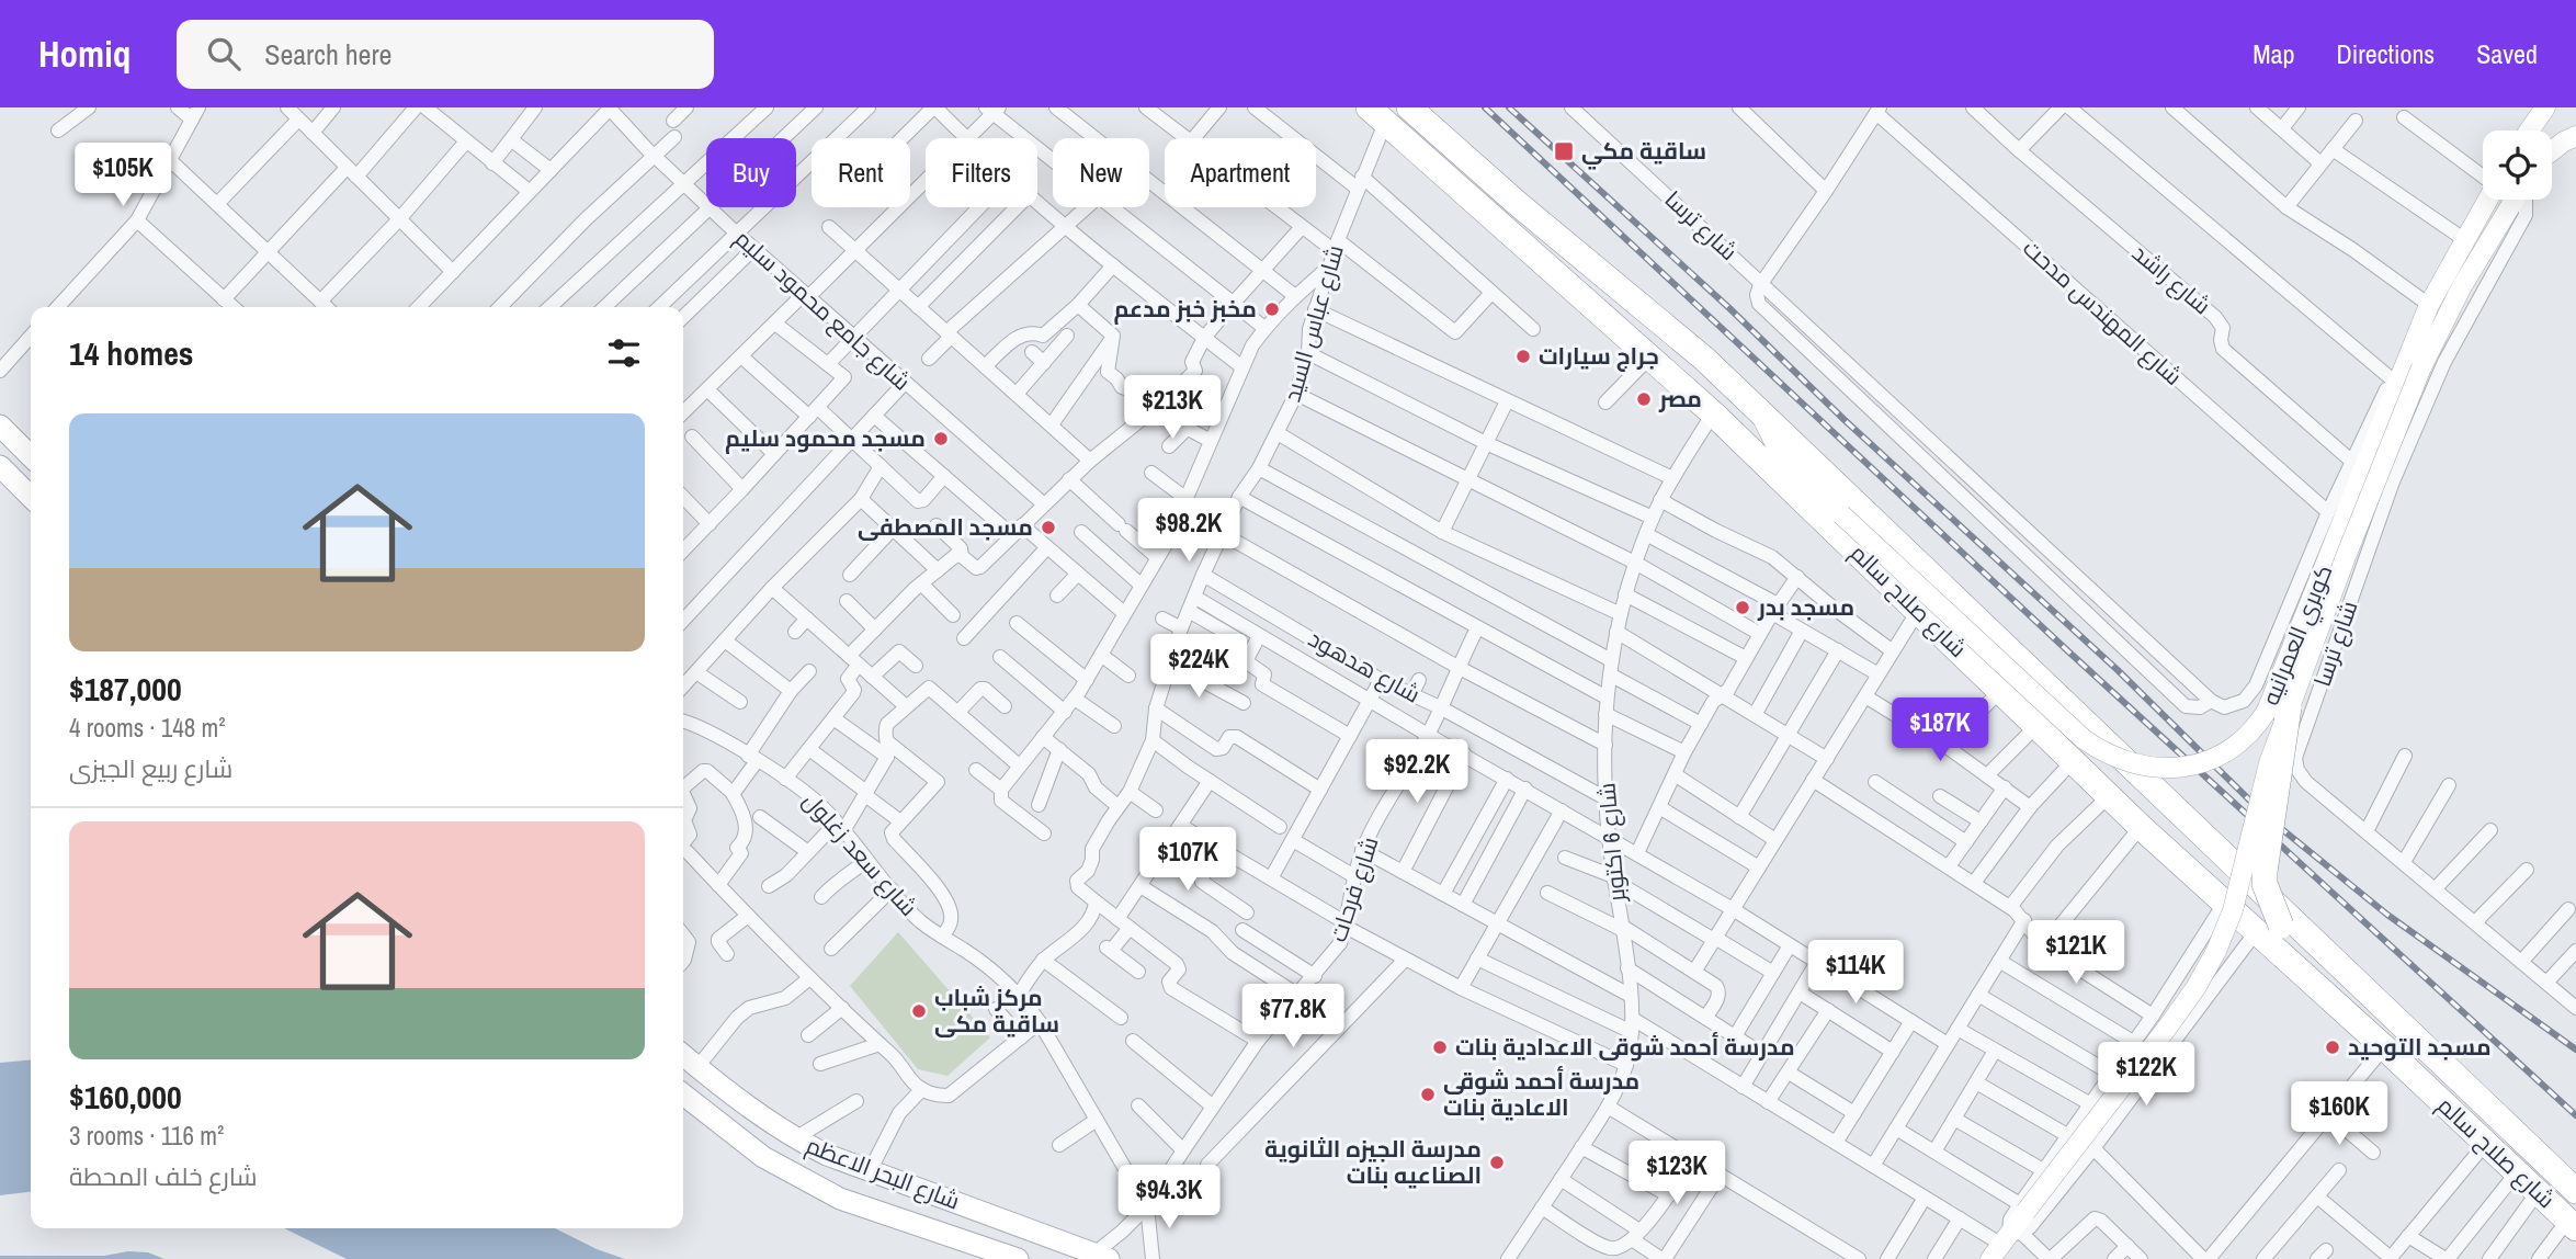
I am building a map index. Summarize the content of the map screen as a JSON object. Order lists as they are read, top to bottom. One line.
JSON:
{"streets":{"highway":["شارع صلاح سالم"],"main road":["شارع البحر الاعظم"],"street":["شارع ترسا","شارع راشد","شارع جامع محمود سليم","شارع المهندس مدحت","شارع عباس السيد","كوبري العمرانيه","شارع هدهود","شارع 6 اكتوبر","شارع سعد زغلول","شارع فرحات"]},"crossings":[["شارع عباس السيد","شارع صلاح سالم"],["شارع عباس السيد","شارع هدهود"],["شارع صلاح سالم","كوبري العمرانيه"],["شارع صلاح سالم","شارع 6 اكتوبر"],["شارع هدهود","شارع 6 اكتوبر"],["شارع هدهود","شارع فرحات"],["شارع سعد زغلول","شارع فرحات"],["شارع فرحات","شارع البحر الاعظم"]],"places":{"transit":["ساقية مكي"],"other":["مخبز خبز مدعم","جراج سيارات","مصر","مسجد محمود سليم","مسجد المصطفى","مسجد بدر","مركز شباب ساقية مكى","مدرسة أحمد شوقى الاعدادية بنات","مسجد التوحيد","مدرسة أحمد شوقى الاعادية بنات","مدرسة الجيزه الثانوية الصناعيه بنات"]},"page":{"header":"Homiq","search":"Search here","nav":["Map","Directions","Saved"],"chip":["Buy","Rent","Filters","New","Apartment"],"price":["$105K","$213K","$98.2K","$224K","$187K","$92.2K","$107K","$121K","$114K","$77.8K","$122K","$160K","$123K","$94.3K"],"heading":"14 homes","list":[{"name":"$187,000","note":"4 rooms · 148 m² · شارع ربيع الجيزى"},{"name":"$160,000","note":"3 rooms · 116 m² · شارع خلف المحطة"}]}}
